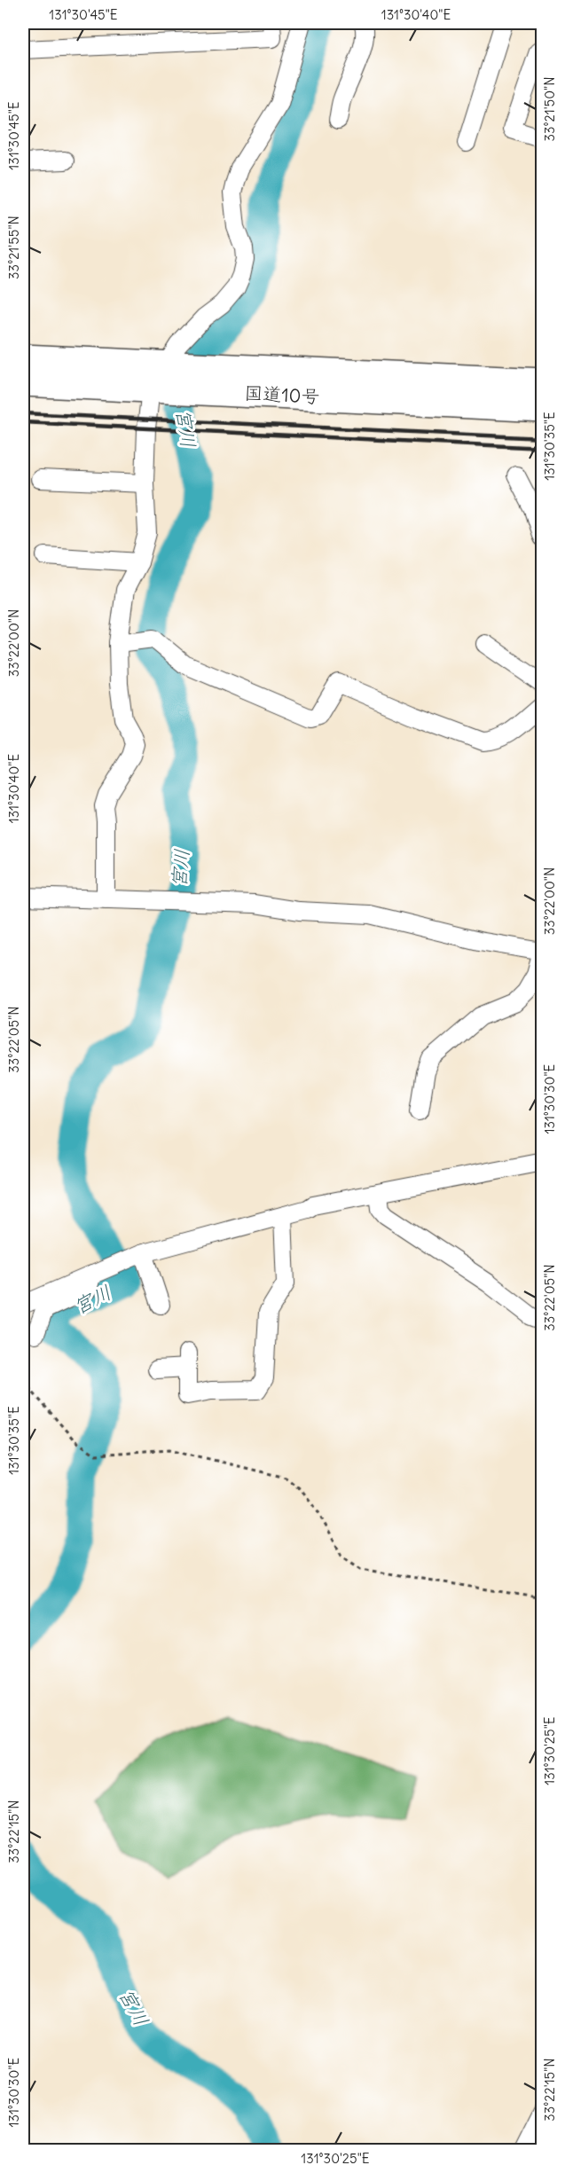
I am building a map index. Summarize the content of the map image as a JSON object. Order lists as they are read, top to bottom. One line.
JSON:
{"streets":{"highway":["国道10号"]},"water":["宮川"],"coordinates":["131°30'45\"E","131°30'40\"E","33°21'50\"N","33°21'55\"N","131°30'35\"E","33°22'00\"N","33°22'05\"N","131°30'30\"E","131°30'25\"E","33°22'15\"N"]}
